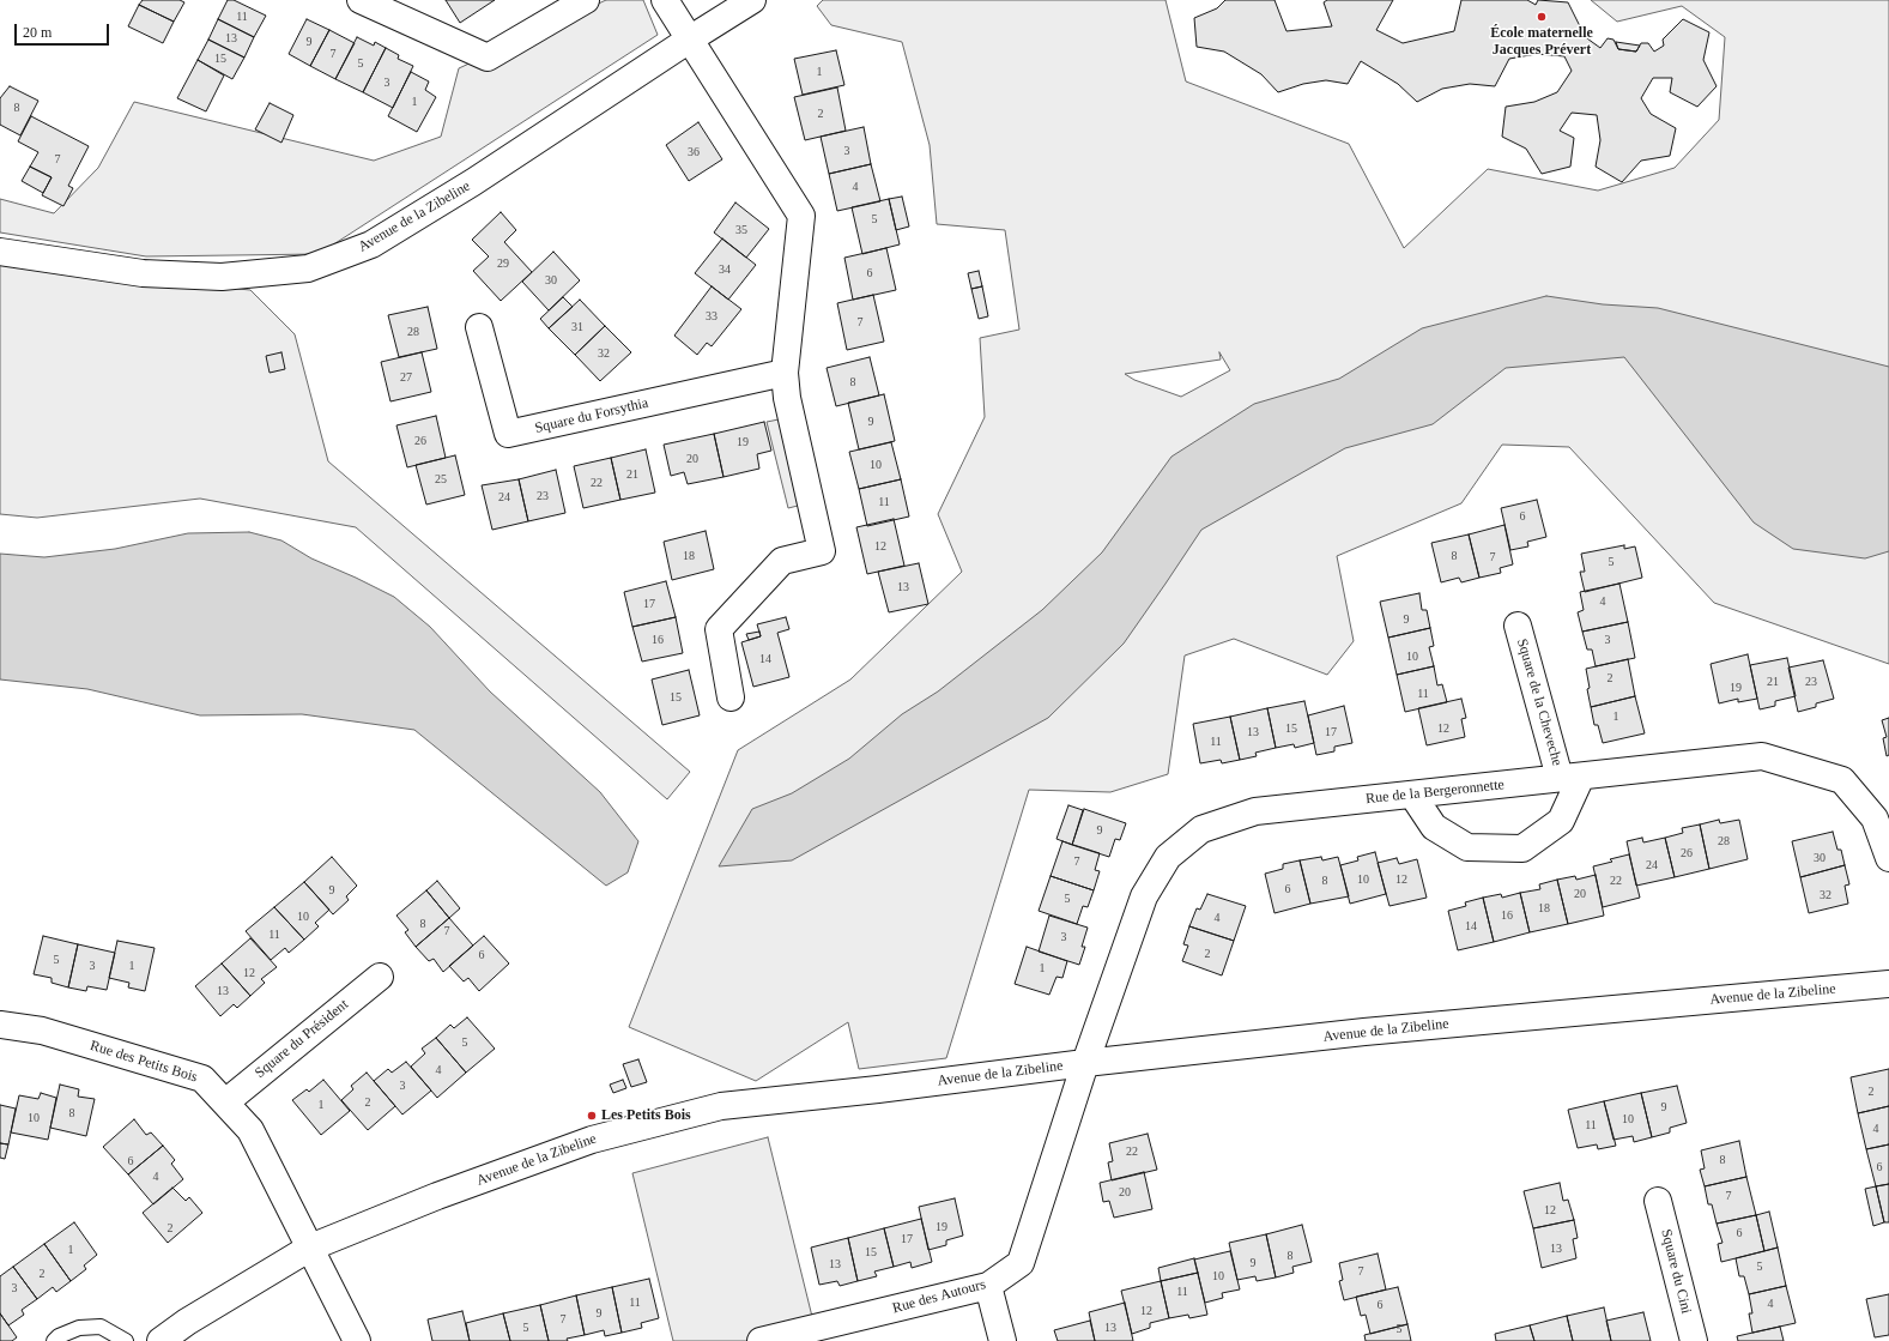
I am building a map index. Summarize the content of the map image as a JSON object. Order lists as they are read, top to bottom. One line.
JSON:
{"streets":{"street":["Avenue de la Zibeline","Square du Forsythia","Square de la Cheveche","Rue de la Bergeronnette","Square du Président","Rue des Petits Bois","Square du Cini","Rue des Autours"]},"crossings":[["Avenue de la Zibeline","Rue de la Bergeronnette"],["Avenue de la Zibeline","Rue des Petits Bois"],["Avenue de la Zibeline","Rue des Autours"],["Square de la Cheveche","Rue de la Bergeronnette"],["Rue de la Bergeronnette","Rue des Autours"],["Square du Président","Rue des Petits Bois"]],"places":["École maternelle Jacques Prévert","Les Petits Bois"],"house_numbers":["11","13","9","7","15","5","1","3","1","8","2","3","36","7","4","5","35","29","34","6","30","33","7","31","28","32","27","8","9","26","19","20","10","21","25","22","23","24","11","6","12","18","8","7","5","13","4","17","9","16","3","10","14","2","21","23","19","11","15","1","15","12","13","17","11","9","28","26","30","7","24","10","12","8","22","6","9","20","32","5","18","16","10","4","8","14","7","11","3","2","6","5","3","1","1","12","13","5","4","3","2","2","1","9","8","10","10","11","4","22","8","6","6","4","20","7","12","19","2","6","17","13","1","15","8","9","13","5","7","2","10","3","11","11","4","6","12","9","7","5","13","5"],"scale_bar":"20 m"}
